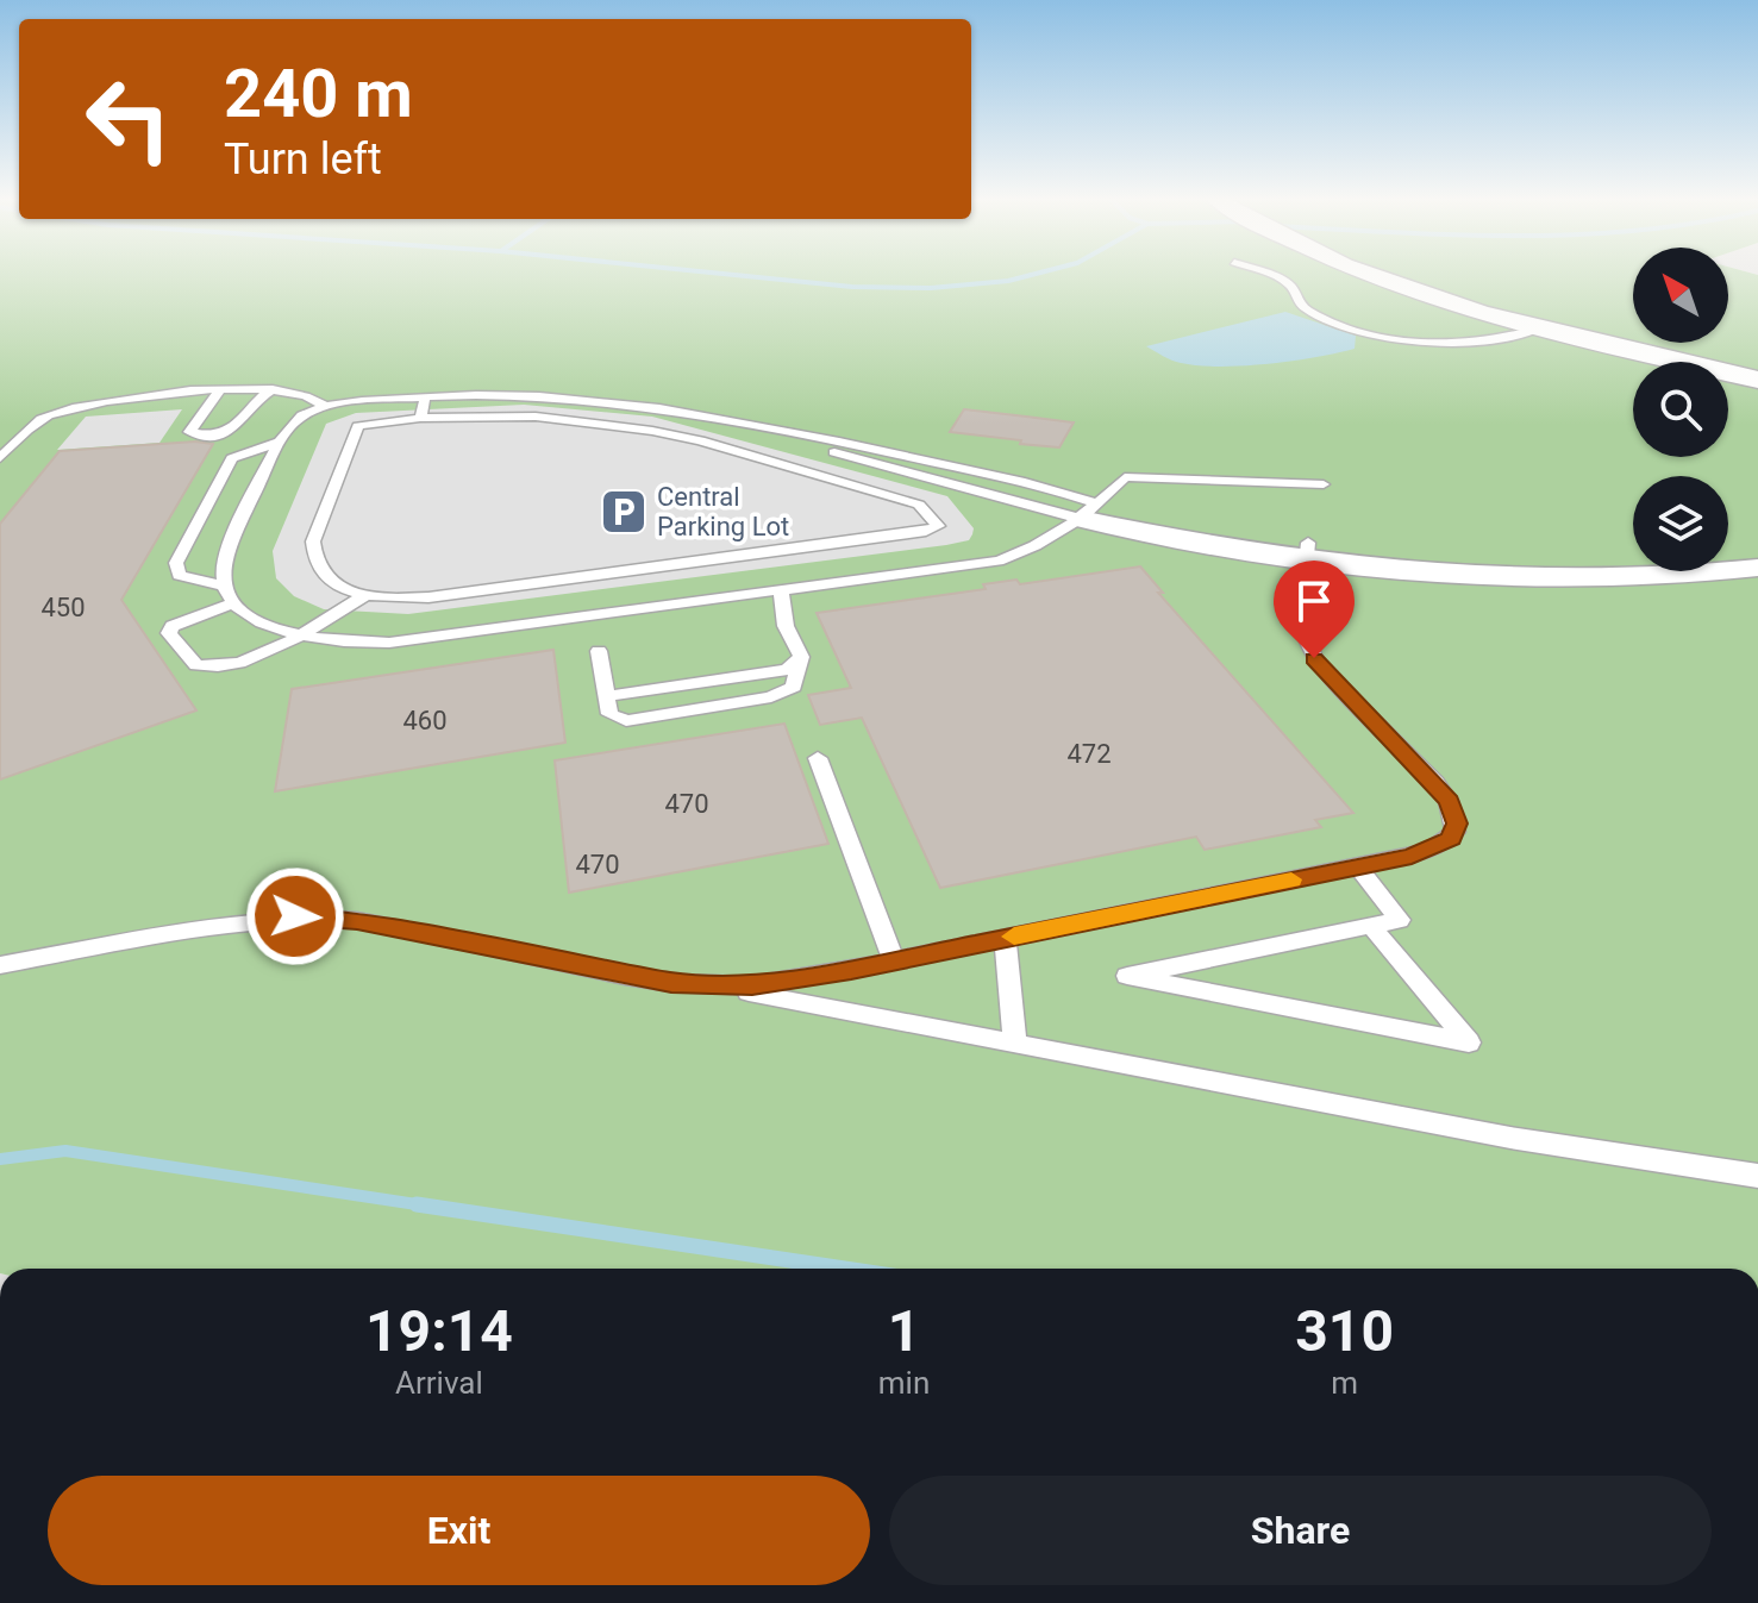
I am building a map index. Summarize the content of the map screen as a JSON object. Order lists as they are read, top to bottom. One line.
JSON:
{"places":{"parking":["Central Parking Lot"]},"house_numbers":["450","460","472","470","470"],"north":"top left","page":{"turn":["240 m","Turn left"],"eta":["19:14","Arrival","1","min","310","m"],"buttons":["Exit","Share"]}}
